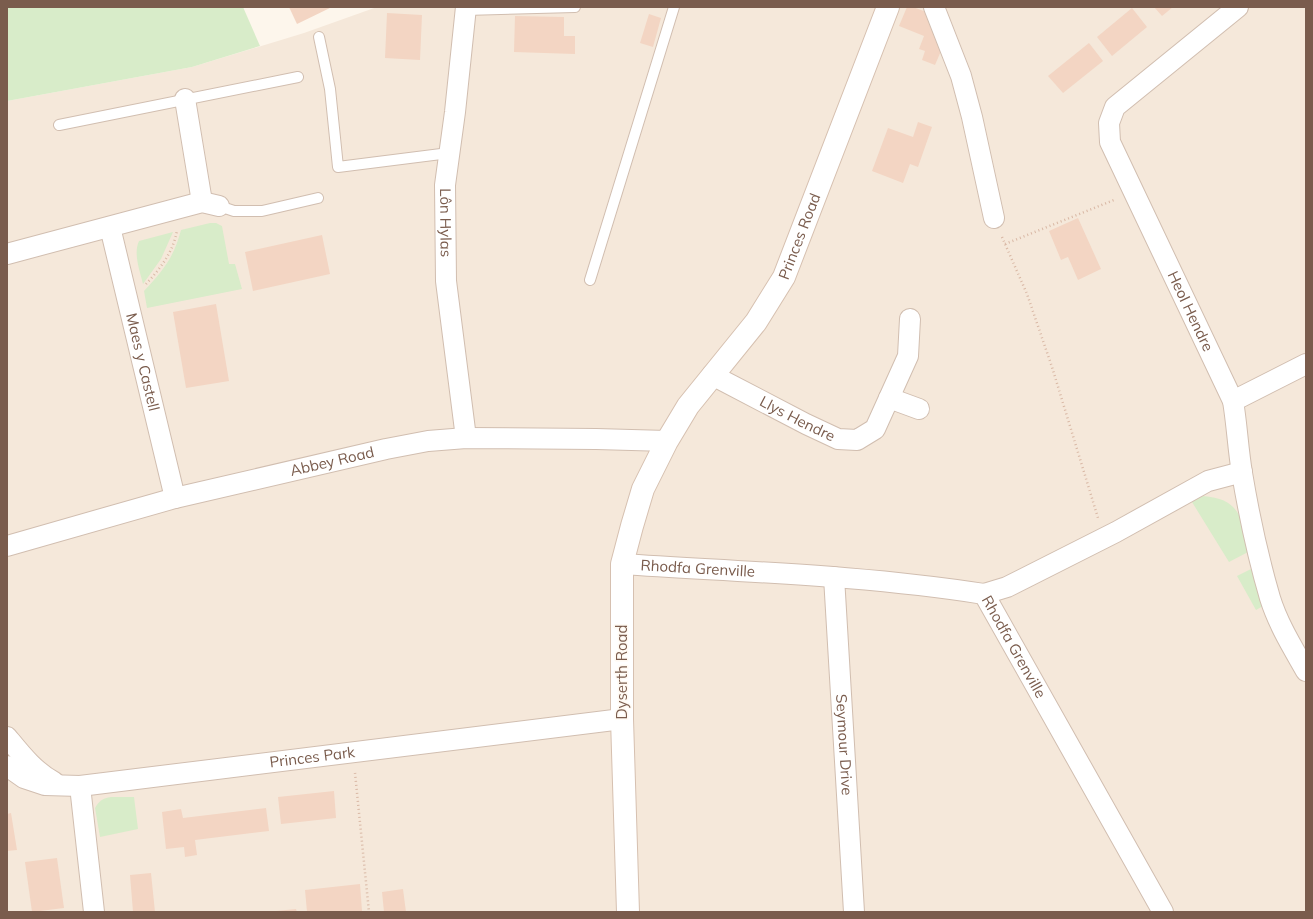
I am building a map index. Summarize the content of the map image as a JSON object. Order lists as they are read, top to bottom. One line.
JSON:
{"streets":{"street":["Lôn Hylas","Princes Road","Heol Hendre","Maes y Castell","Llys Hendre","Abbey Road","Rhodfa Grenville","Dyserth Road","Seymour Drive","Princes Park"]},"crossings":[["Lôn Hylas","Abbey Road"],["Princes Road","Llys Hendre"],["Princes Road","Abbey Road"],["Princes Road","Dyserth Road"],["Maes y Castell","Abbey Road"],["Abbey Road","Dyserth Road"],["Rhodfa Grenville","Dyserth Road"],["Rhodfa Grenville","Seymour Drive"],["Dyserth Road","Princes Park"]]}
